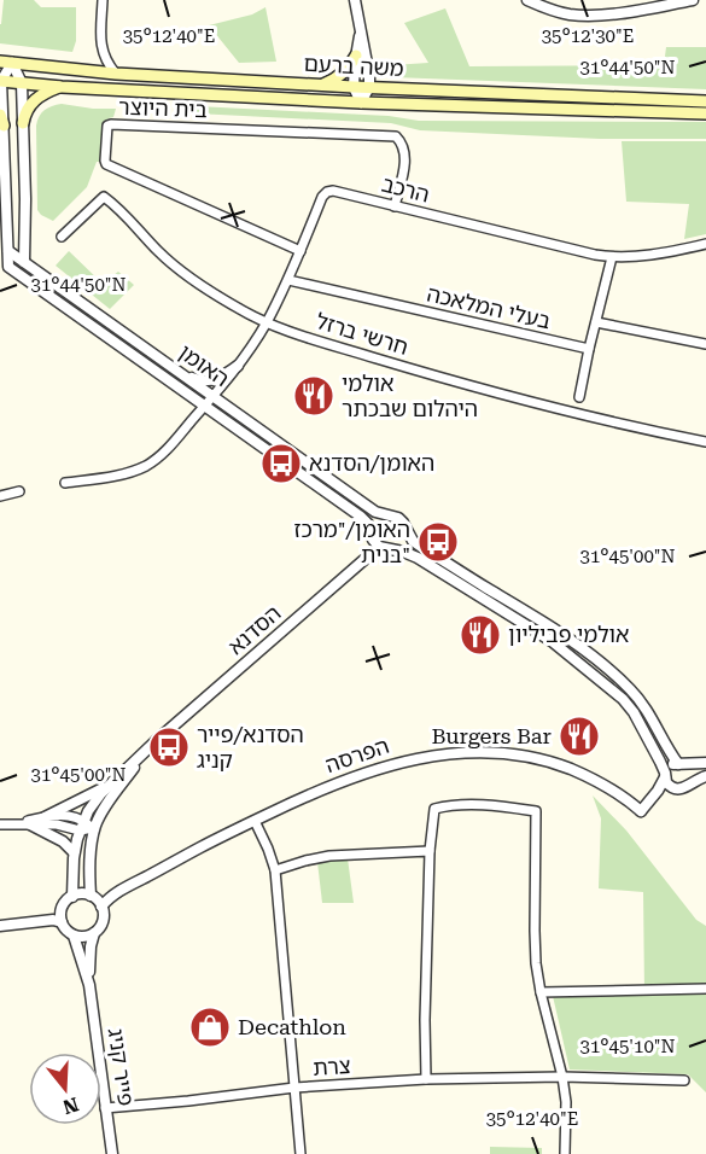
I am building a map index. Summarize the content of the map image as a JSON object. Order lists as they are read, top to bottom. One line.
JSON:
{"streets":{"main road":["משה ברעם"],"street":["בית היוצר","הרכב","בעלי המלאכה","חרשי ברזל","האומן","הסדנא","הפרסה","פייר קניג","צרת"]},"crossings":[["בית היוצר","הרכב"],["הרכב","בעלי המלאכה"],["הרכב","חרשי ברזל"],["הרכב","האומן"],["האומן","הסדנא"],["הפרסה","פייר קניג"],["פייר קניג","צרת"]],"places":{"restaurant":["אולמי היהלום שבכתר","אולמי פביליון","Burgers Bar"],"bus stop":["האומן/הסדנא","האומן/\"מרכז בנית\"","הסדנא/פייר קניג"],"shop":["Decathlon"]},"north":"bottom","coordinates":["35°12'40\"E","35°12'30\"E","31°44'50\"N","31°45'00\"N","31°45'10\"N"]}
